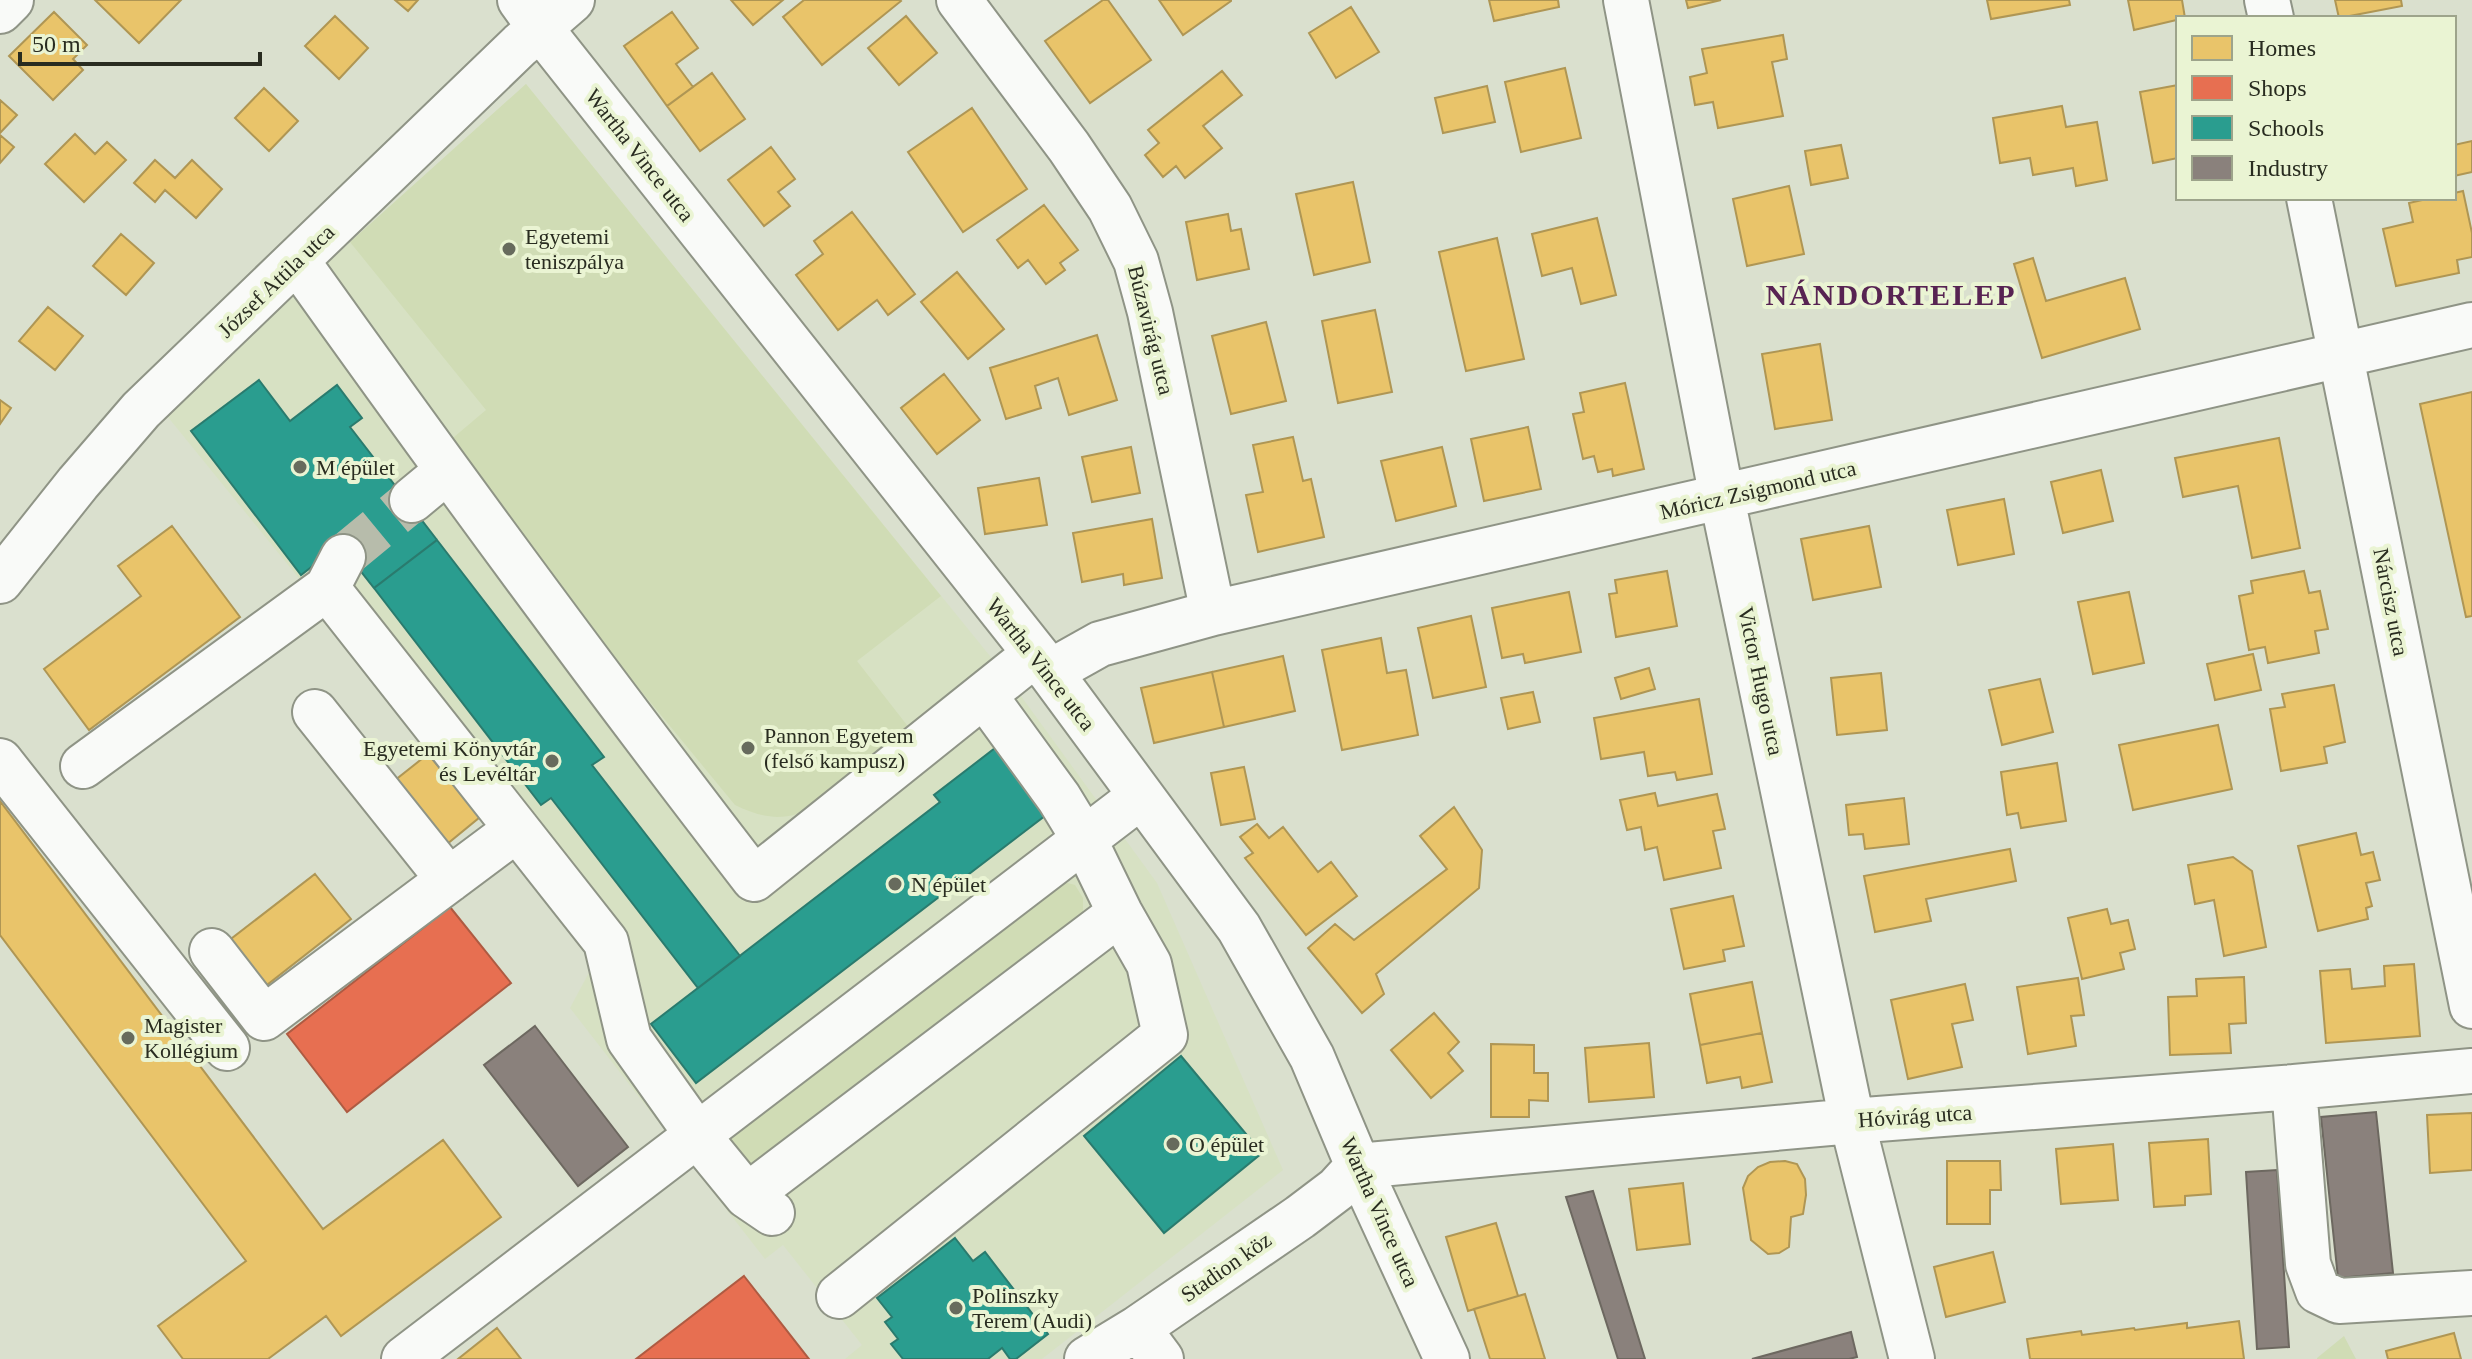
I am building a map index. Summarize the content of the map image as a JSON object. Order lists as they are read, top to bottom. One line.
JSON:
{"streets":{"street":["Wartha Vince utca","József Attila utca","Búzavirág utca","Móricz Zsigmond utca","Nárcisz utca","Victor Hugo utca","Hóvirág utca","Stadion köz"]},"crossings":[["Wartha Vince utca","József Attila utca"],["Wartha Vince utca","Móricz Zsigmond utca"],["Wartha Vince utca","Hóvirág utca"],["Wartha Vince utca","Stadion köz"],["Búzavirág utca","Móricz Zsigmond utca"],["Móricz Zsigmond utca","Nárcisz utca"],["Móricz Zsigmond utca","Victor Hugo utca"],["Victor Hugo utca","Hóvirág utca"],["Hóvirág utca","Stadion köz"]],"districts":["NÁNDORTELEP"],"places":["Egyetemi teniszpálya","M épület","Pannon Egyetem (felső kampusz)","Egyetemi Könyvtár és Levéltár","N épület","Magister Kollégium","O épület","Polinszky Terem (Audi)"],"legend":["Homes","Shops","Schools","Industry"],"scale_bar":"50 m"}
